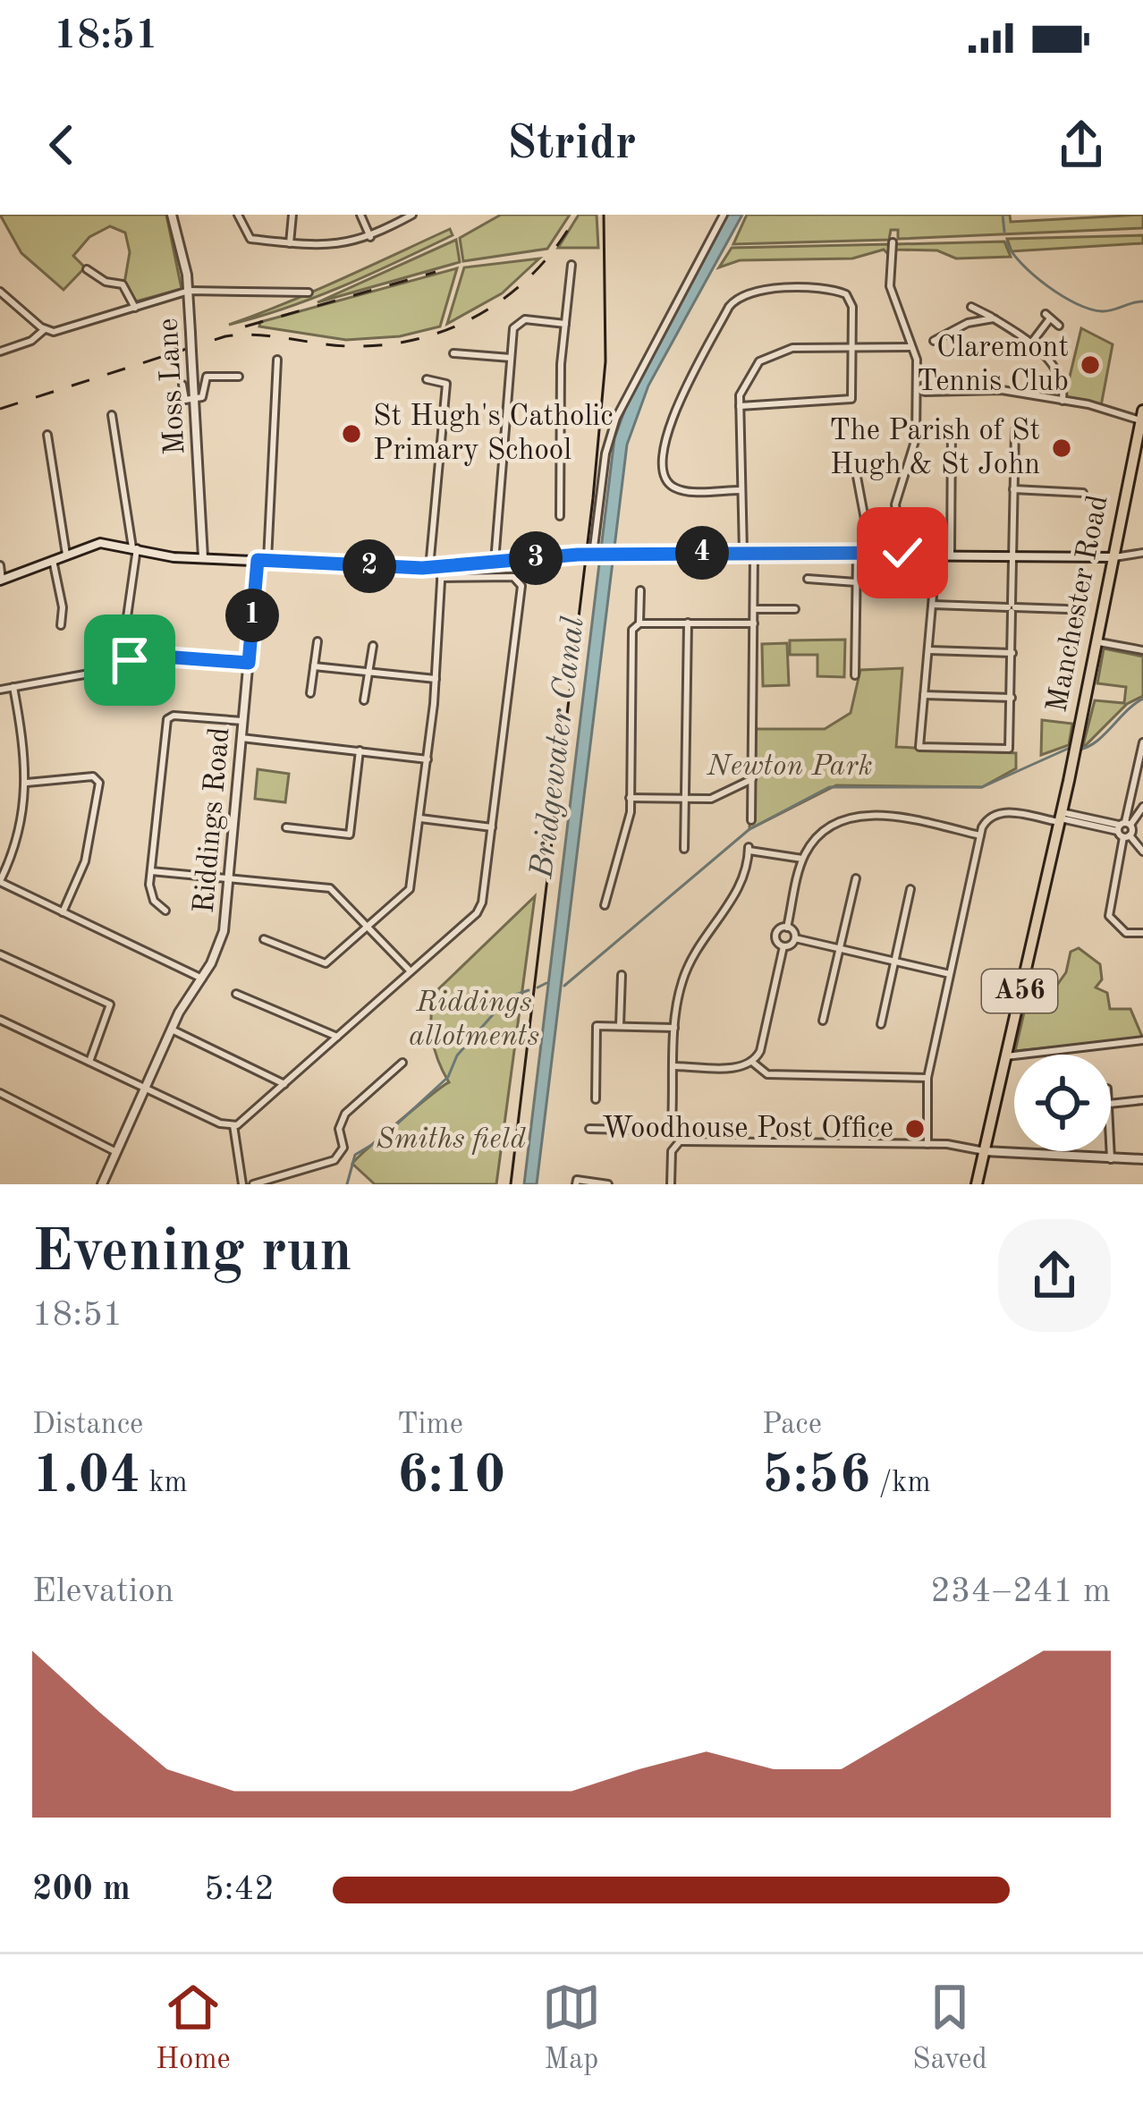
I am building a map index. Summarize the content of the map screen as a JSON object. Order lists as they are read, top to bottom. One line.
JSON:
{"streets":{"highway":["Manchester Road","A56"],"street":["Moss Lane","Riddings Road"]},"crossings":[["Manchester Road","A56"]],"water":["Bridgewater Canal"],"parks":["Newton Park","Riddings allotments","Smiths field"],"places":["Claremont Tennis Club","St Hugh's Catholic Primary School","The Parish of St Hugh & St John","Woodhouse Post Office"],"page":{"status":"18:51","header":"Stridr","pins":["4","3","2","1"],"heading":["Evening run","18:51"],"stats":[["Distance","1.04 km"],["Time","6:10"],["Pace","5:56 /km"]],"chart":["Elevation","234–241 m"],"list":[{"name":"200 m","note":"5:42"}],"tabs":["Home","Map","Saved"]}}
